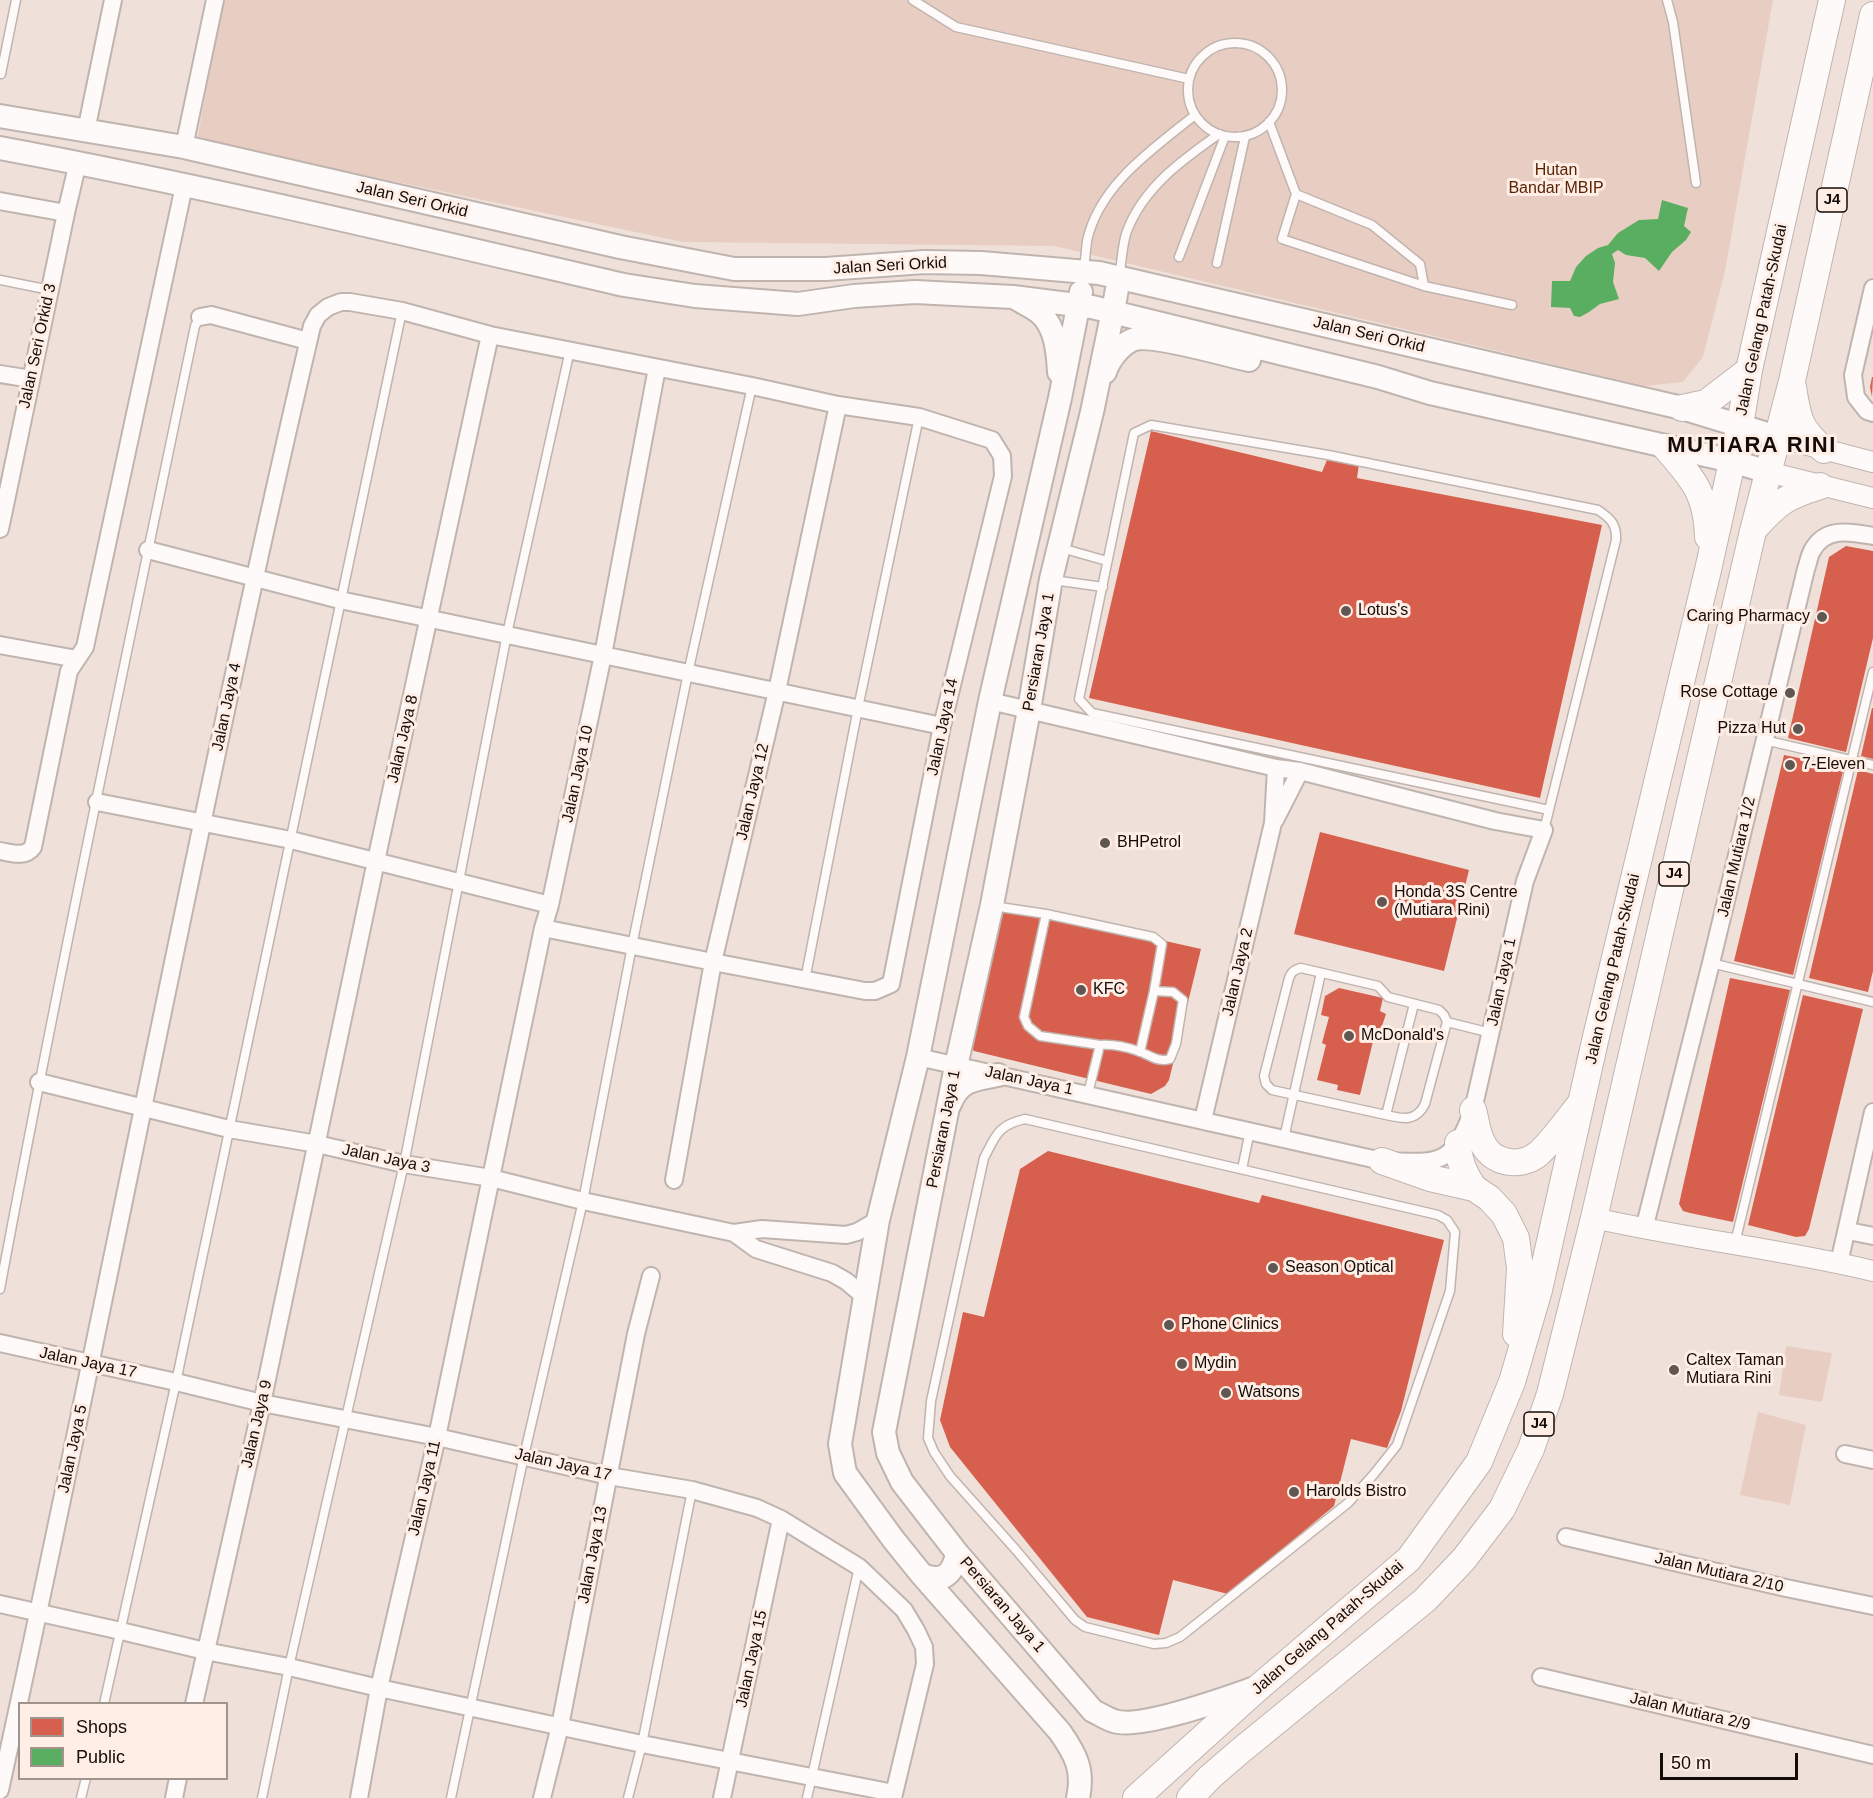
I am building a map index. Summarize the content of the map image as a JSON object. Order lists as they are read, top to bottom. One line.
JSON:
{"streets":{"main road":["Jalan Seri Orkid","J4","Jalan Gelang Patah-Skudai","Persiaran Jaya 1"],"street":["Jalan Seri Orkid 3","Jalan Jaya 4","Jalan Jaya 14","Jalan Jaya 8","Jalan Jaya 10","Jalan Jaya 12","Jalan Mutiara 1/2","Jalan Jaya 2","Jalan Jaya 1","Jalan Jaya 3","Jalan Jaya 17","Jalan Jaya 9","Jalan Jaya 5","Jalan Jaya 11","Jalan Jaya 13","Jalan Mutiara 2/10","Jalan Jaya 15","Jalan Mutiara 2/9"]},"crossings":[["Jalan Seri Orkid","J4"],["Jalan Seri Orkid","Jalan Gelang Patah-Skudai"],["Jalan Seri Orkid","Jalan Seri Orkid 3"],["Jalan Seri Orkid","Persiaran Jaya 1"],["Jalan Gelang Patah-Skudai","Persiaran Jaya 1"],["Persiaran Jaya 1","Jalan Jaya 1"],["Jalan Jaya 4","Jalan Jaya 3"],["Jalan Jaya 4","Jalan Jaya 5"],["Jalan Jaya 8","Jalan Jaya 3"],["Jalan Jaya 8","Jalan Jaya 9"],["Jalan Jaya 10","Jalan Jaya 3"],["Jalan Jaya 10","Jalan Jaya 11"],["Jalan Jaya 2","Jalan Jaya 1"],["Jalan Jaya 3","Jalan Jaya 9"],["Jalan Jaya 3","Jalan Jaya 5"],["Jalan Jaya 3","Jalan Jaya 11"],["Jalan Jaya 17","Jalan Jaya 9"],["Jalan Jaya 17","Jalan Jaya 5"],["Jalan Jaya 17","Jalan Jaya 11"],["Jalan Jaya 17","Jalan Jaya 13"],["Jalan Jaya 17","Jalan Jaya 15"]],"districts":["MUTIARA RINI"],"parks":["Hutan Bandar MBIP"],"places":["Lotus's","Caring Pharmacy","Rose Cottage","Pizza Hut","7-Eleven","BHPetrol","Honda 3S Centre (Mutiara Rini)","KFC","McDonald's","Season Optical","Phone Clinics","Mydin","Caltex Taman Mutiara Rini","Watsons","Harolds Bistro"],"legend":["Shops","Public"],"scale_bar":"50 m"}
